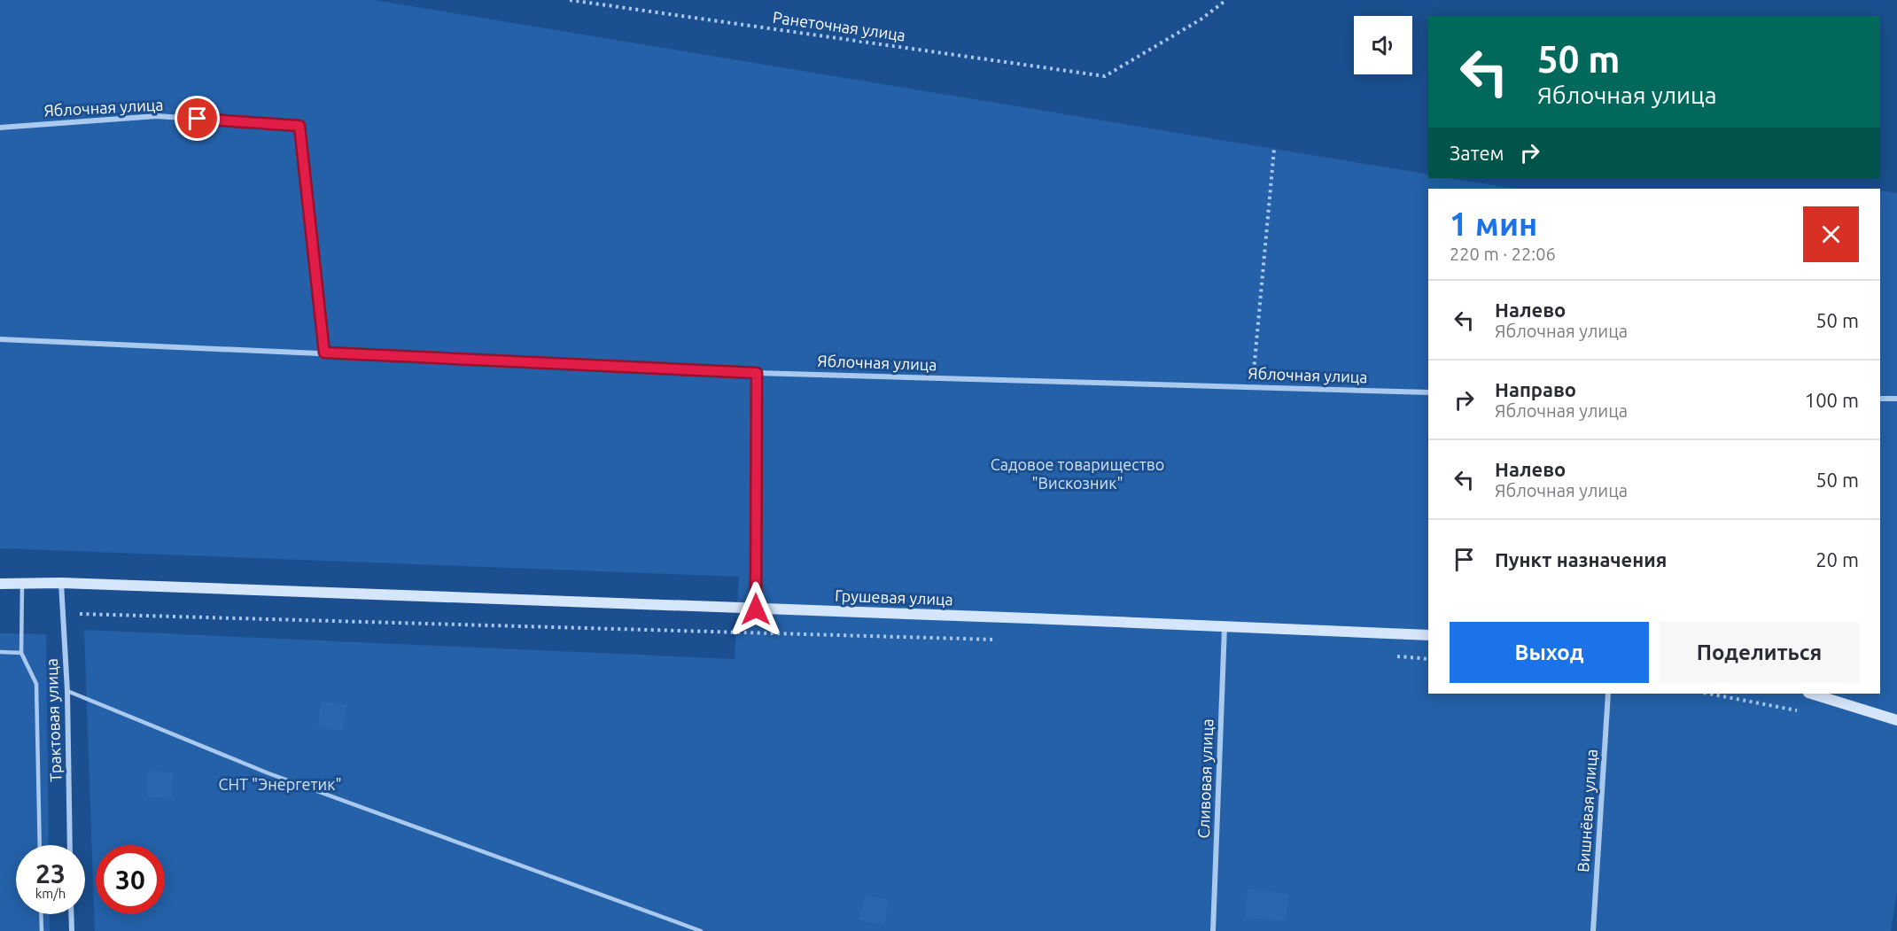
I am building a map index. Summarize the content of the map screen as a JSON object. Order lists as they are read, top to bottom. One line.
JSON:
{"streets":{"street":["Яблочная улица","Грушевая улица","Трактовая улица","Сливовая улица","Вишнёвая улица"],"path":["Ранеточная улица"]},"crossings":[["Грушевая улица","Трактовая улица"],["Грушевая улица","Сливовая улица"]],"parks":["Садовое товарищество \"Вискозник\"","СНТ \"Энергетик\""],"page":{"turn":["50 m","Яблочная улица"],"then":"Затем","heading":["1 мин","220 m · 22:06"],"list":[{"name":"Налево","note":"Яблочная улица","value":"50 m"},{"name":"Направо","note":"Яблочная улица","value":"100 m"},{"name":"Налево","note":"Яблочная улица","value":"50 m"},{"name":"Пункт назначения","value":"20 m"}],"buttons":["Выход","Поделиться"],"speed":"23 km/h","limit":"30"}}
